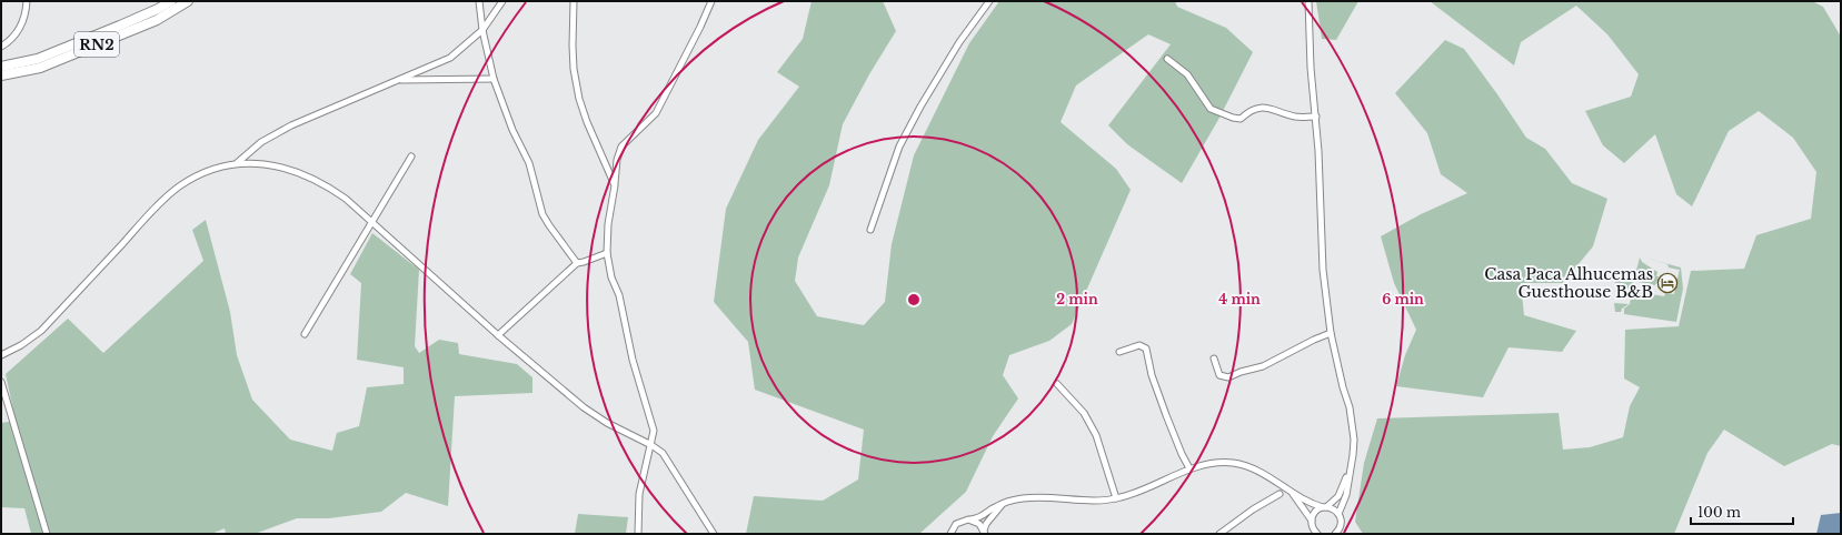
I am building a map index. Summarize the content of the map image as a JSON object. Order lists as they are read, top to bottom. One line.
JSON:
{"streets":{"highway":["RN2"]},"places":{"hotel":["Casa Paca Alhucemas Guesthouse B&B"]},"scale_bar":"100 m","rings":["2 min","4 min","6 min"]}
